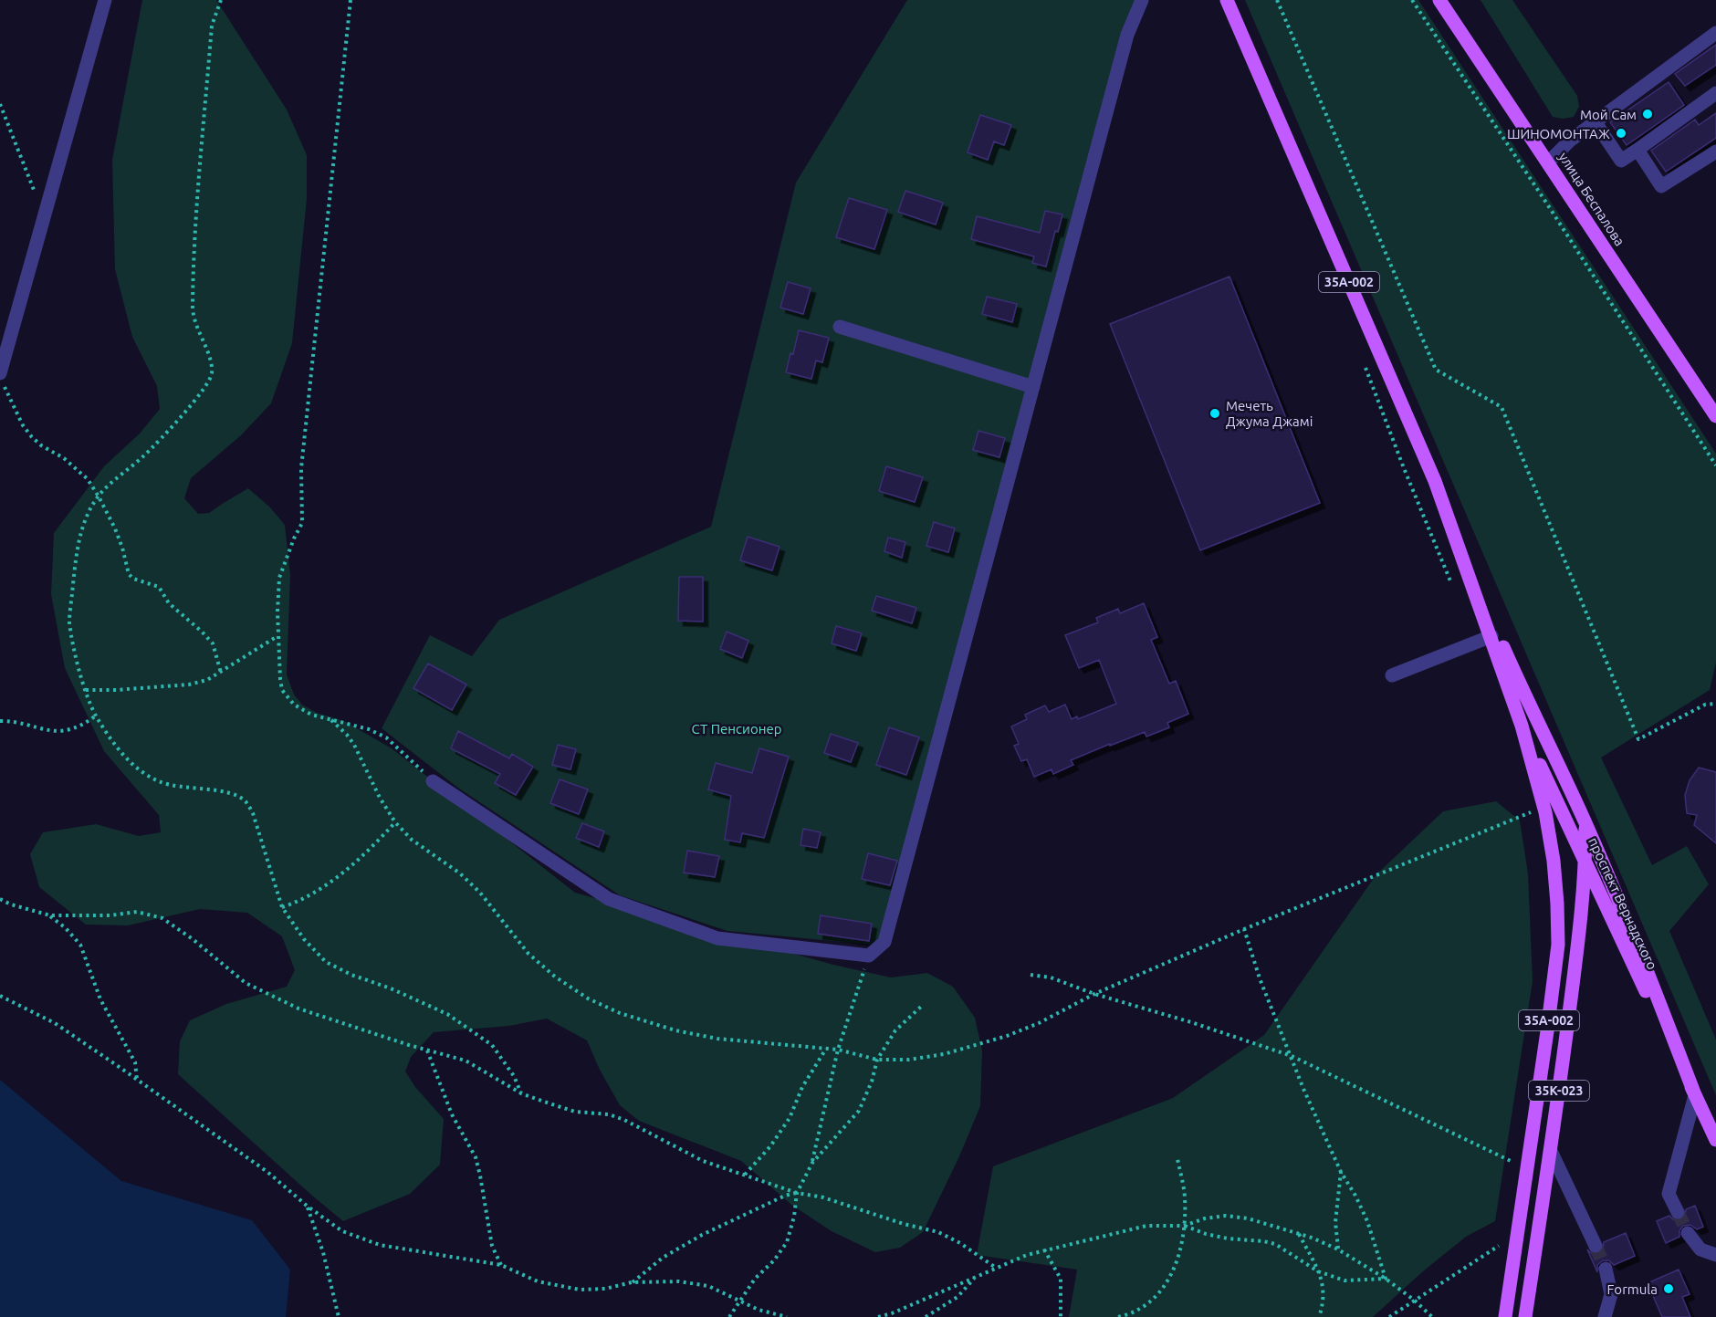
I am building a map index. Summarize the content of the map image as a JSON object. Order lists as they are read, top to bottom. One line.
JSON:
{"streets":{"main road":["улица Беспалова","35А-002","проспект Вернадского","35К-023"]},"crossings":[["35А-002","проспект Вернадского"],["35А-002","35К-023"],["проспект Вернадского","35К-023"]],"parks":["СТ Пенсионер"],"places":["Мой Сам","ШИНОМОНТАЖ","Мечеть Джума Джамі","Formula"]}
